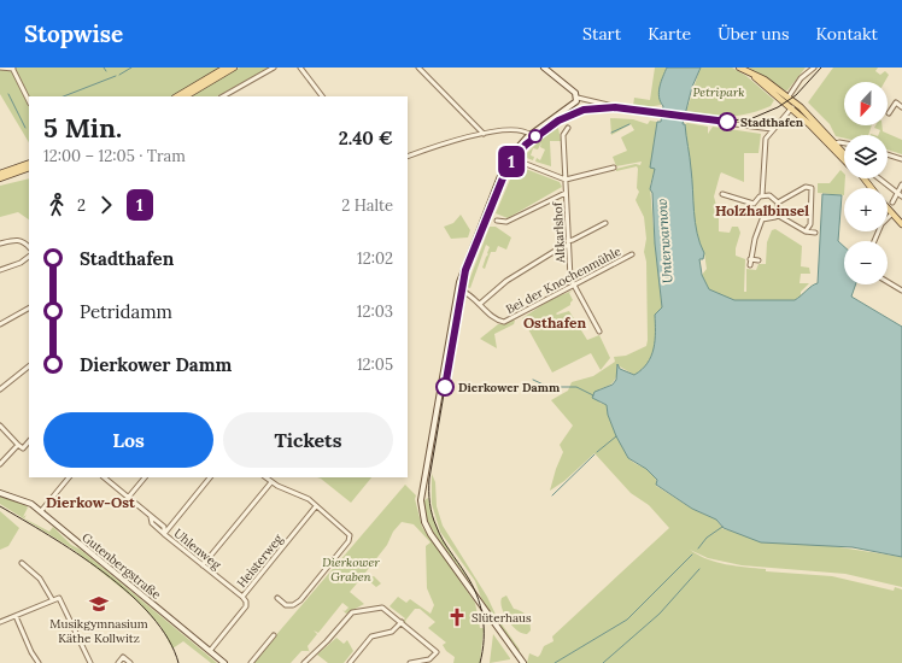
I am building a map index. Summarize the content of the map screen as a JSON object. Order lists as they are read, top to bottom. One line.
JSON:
{"streets":{"street":["Altkarlshof","Bei der Knochenmühle","Uhlenweg","Heisterweg","Gutenbergstraße"]},"crossings":[["Altkarlshof","Bei der Knochenmühle"],["Uhlenweg","Heisterweg"],["Heisterweg","Gutenbergstraße"]],"districts":["Holzhalbinsel","Osthafen","Dierkow-Ost"],"water":["Unterwarnow"],"parks":["Petripark","Dierkower Graben"],"places":{"other":["Stadthafen","Dierkower Damm"],"school or university":["Musikgymnasium Käthe Kollwitz"],"church":["Slüterhaus"]},"lines":["tram line 1"],"north":"bottom","page":{"header":"Stopwise","nav":["Start","Karte","Über uns","Kontakt"],"on_map":"1","map_buttons":["+","−"],"heading":["5 Min.","12:00 – 12:05 · Tram","2.40 €"],"legs":["2","1","2 Halte"],"list":[{"name":"Stadthafen","value":"12:02"},{"name":"Petridamm","value":"12:03"},{"name":"Dierkower Damm","value":"12:05"}],"buttons":["Los","Tickets"]}}
